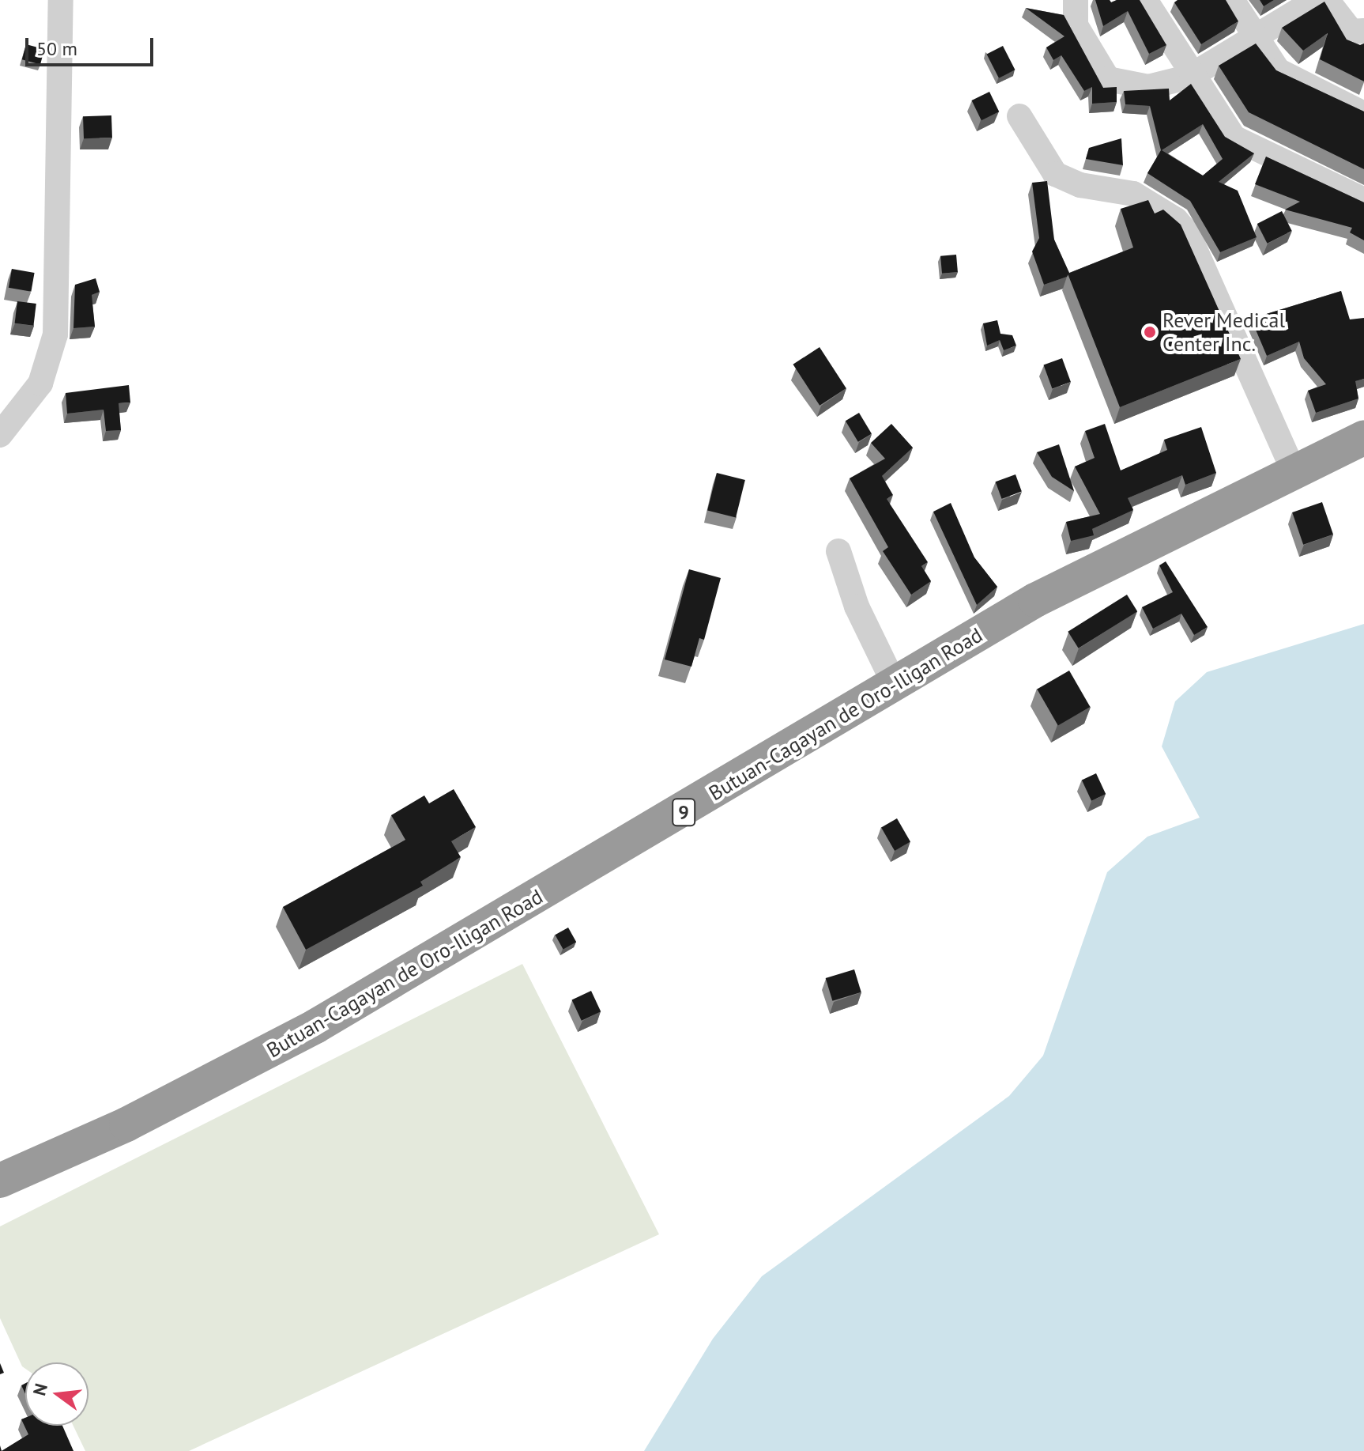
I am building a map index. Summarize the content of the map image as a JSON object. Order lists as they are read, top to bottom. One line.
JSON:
{"streets":{"highway":["Butuan-Cagayan de Oro-Iligan Road","9"]},"places":["Rever Medical Center Inc."],"scale_bar":"50 m","north":"left"}
